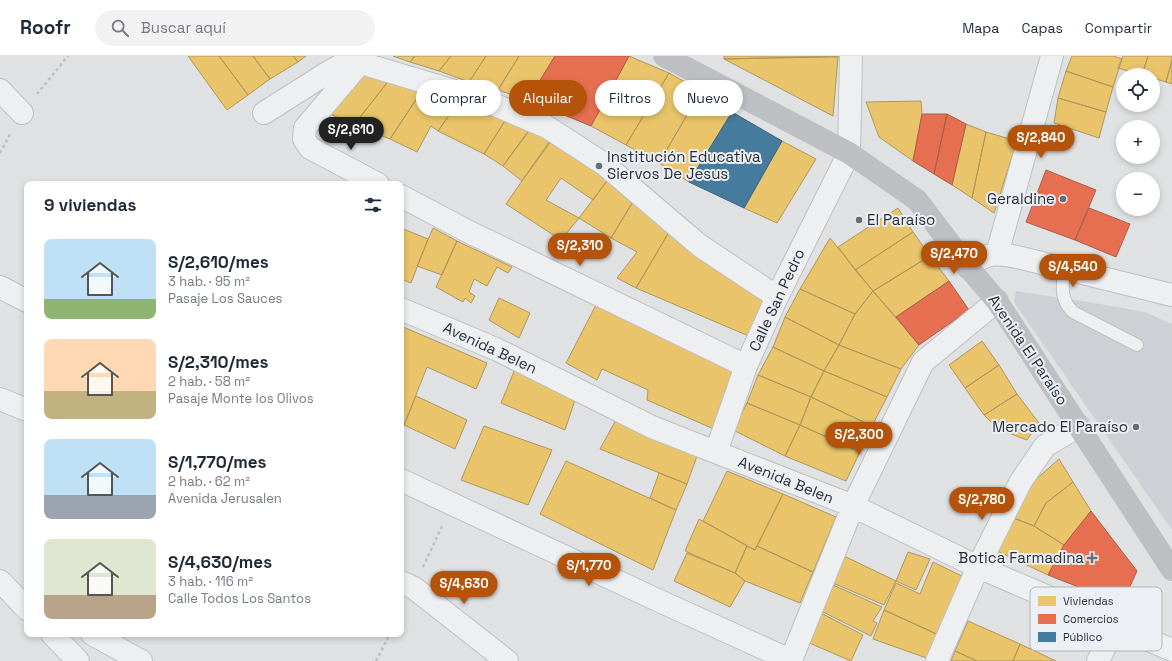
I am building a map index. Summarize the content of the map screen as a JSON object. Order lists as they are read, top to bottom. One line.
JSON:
{"streets":{"street":["Calle San Pedro","Avenida Belen","Avenida El Paraíso"]},"crossings":[["Calle San Pedro","Avenida Belen"],["Calle San Pedro","Avenida El Paraíso"]],"places":{"other":["Institución Educativa Siervos De Jesus","Geraldine","El Paraíso","Mercado El Paraíso"],"health":["Botica Farmadina"]},"legend":["Viviendas","Comercios","Público"],"page":{"header":"Roofr","search":"Buscar aquí","nav":["Mapa","Capas","Compartir"],"map_buttons":["+","−"],"chip":["Comprar","Alquilar","Filtros","Nuevo"],"price":["S/2,610","S/2,840","S/2,310","S/2,470","S/4,540","S/2,300","S/2,780","S/1,770","S/4,630"],"heading":"9 viviendas","list":[{"name":"S/2,610/mes","note":"3 hab. · 95 m² · Pasaje Los Sauces"},{"name":"S/2,310/mes","note":"2 hab. · 58 m² · Pasaje Monte los Olivos"},{"name":"S/1,770/mes","note":"2 hab. · 62 m² · Avenida Jerusalen"},{"name":"S/4,630/mes","note":"3 hab. · 116 m² · Calle Todos Los Santos"}]}}
